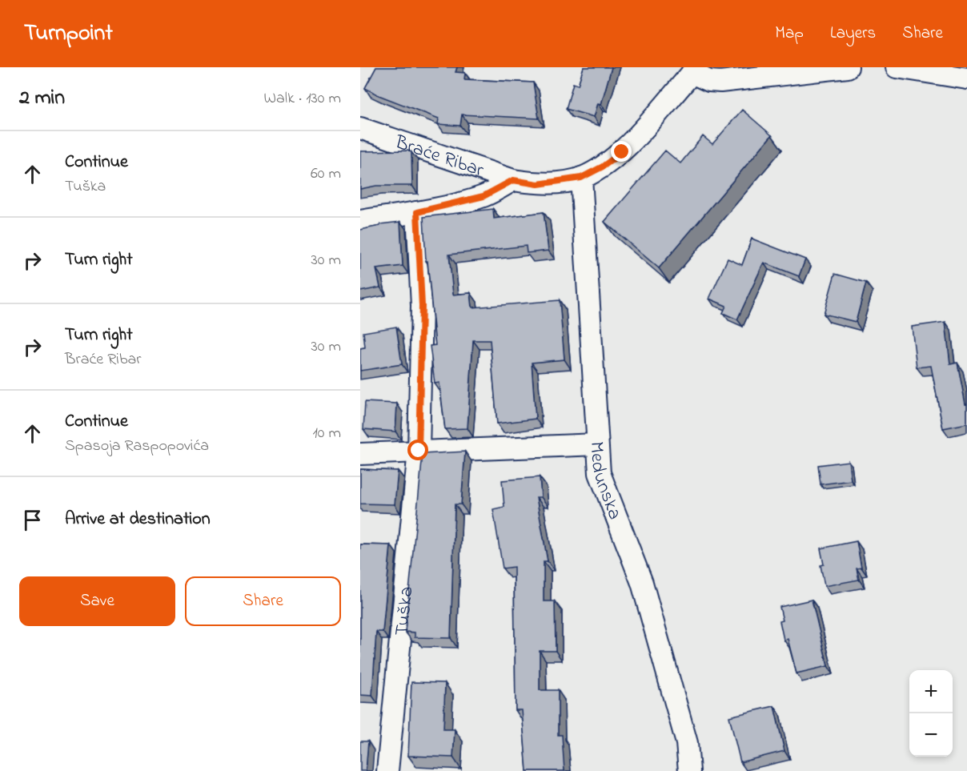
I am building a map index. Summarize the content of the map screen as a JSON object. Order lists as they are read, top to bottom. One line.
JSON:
{"streets":{"street":["Braće Ribar","Medunska","Tuška"]},"crossings":[["Braće Ribar","Medunska"]],"page":{"header":"Turnpoint","nav":["Map","Layers","Share"],"heading":["2 min","Walk · 130 m"],"list":[["Continue","Tuška","60 m"],["Turn right","30 m"],["Turn right","Braće Ribar","30 m"],["Continue","Spasoja Raspopovića","10 m"],"Arrive at destination"],"buttons":["Save","Share"],"map_buttons":["+","−"]}}
